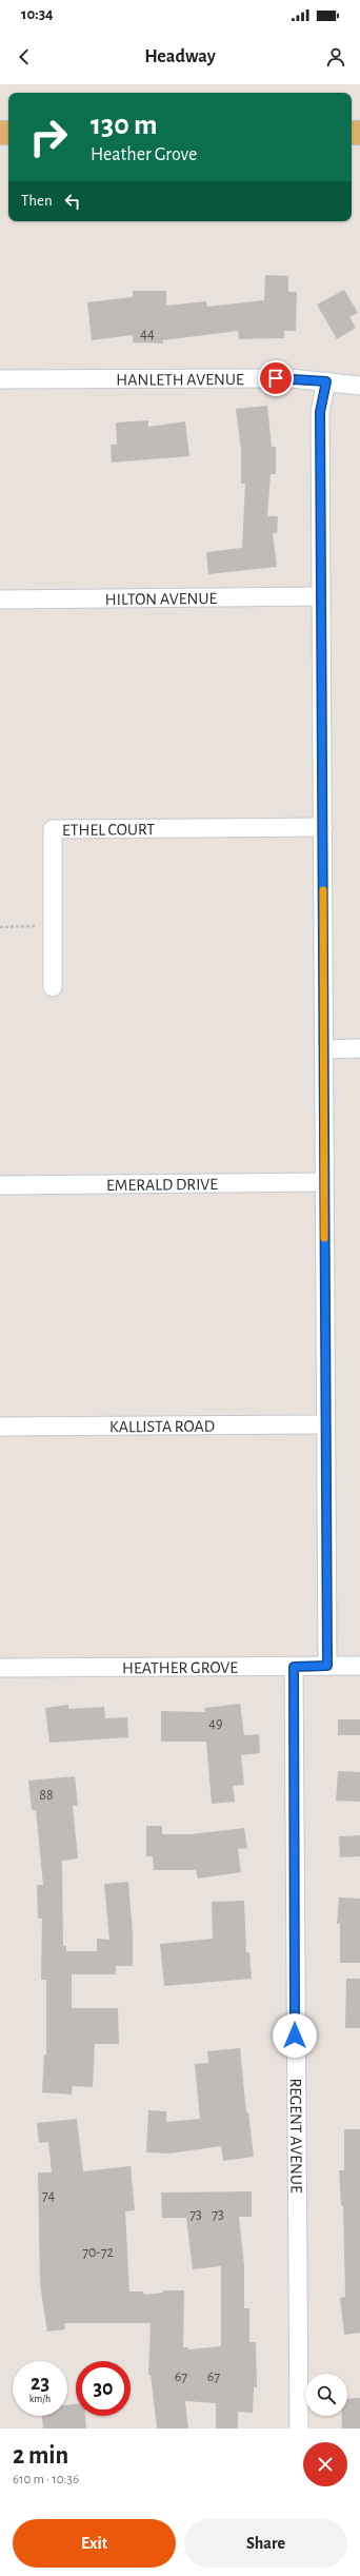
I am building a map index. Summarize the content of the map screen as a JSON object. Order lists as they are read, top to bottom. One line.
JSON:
{"streets":{"street":["HANLETH AVENUE","HILTON AVENUE","ETHEL COURT","EMERALD DRIVE","KALLISTA ROAD","HEATHER GROVE","REGENT AVENUE"]},"crossings":[["HEATHER GROVE","REGENT AVENUE"]],"house_numbers":["44","49","88","74","73","73","70-72","67","67"],"page":{"status":"10:34","header":"Headway","turn":["130 m","Heather Grove"],"then":"Then","speed":"23 km/h","limit":"30","heading":["2 min","610 m · 10:36"],"buttons":["Exit","Share"]}}
